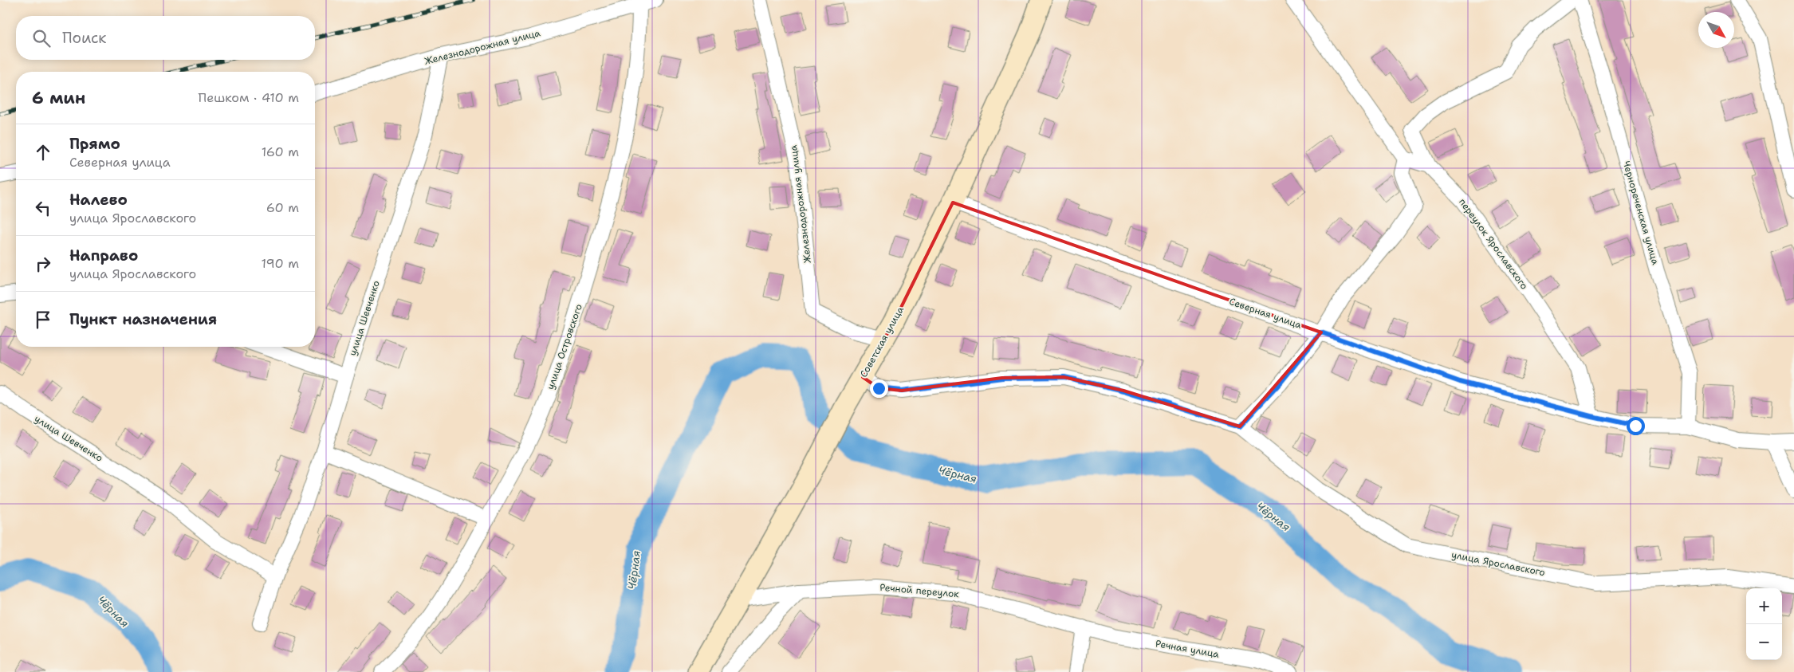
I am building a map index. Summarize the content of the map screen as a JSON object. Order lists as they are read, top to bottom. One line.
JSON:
{"streets":{"main road":["Советская улица"],"street":["Железнодорожная улица","Чернореченская улица","переулок Ярославского","Северная улица","улица Шевченко","улица Островского","улица Ярославского","Речной переулок","Речная улица"]},"crossings":[["Железнодорожная улица","улица Шевченко"],["Железнодорожная улица","Советская улица"],["Железнодорожная улица","улица Островского"],["Чернореченская улица","Северная улица"],["переулок Ярославского","Северная улица"],["Северная улица","Советская улица"],["Советская улица","улица Ярославского"],["Советская улица","Речной переулок"],["Речной переулок","Речная улица"]],"water":["Чёрная"],"north":"bottom right","page":{"search":"Поиск","heading":["6 мин","Пешком · 410 m"],"list":[["Прямо","Северная улица","160 m"],["Налево","улица Ярославского","60 m"],["Направо","улица Ярославского","190 m"],"Пункт назначения"],"map_buttons":["+","−"]}}
